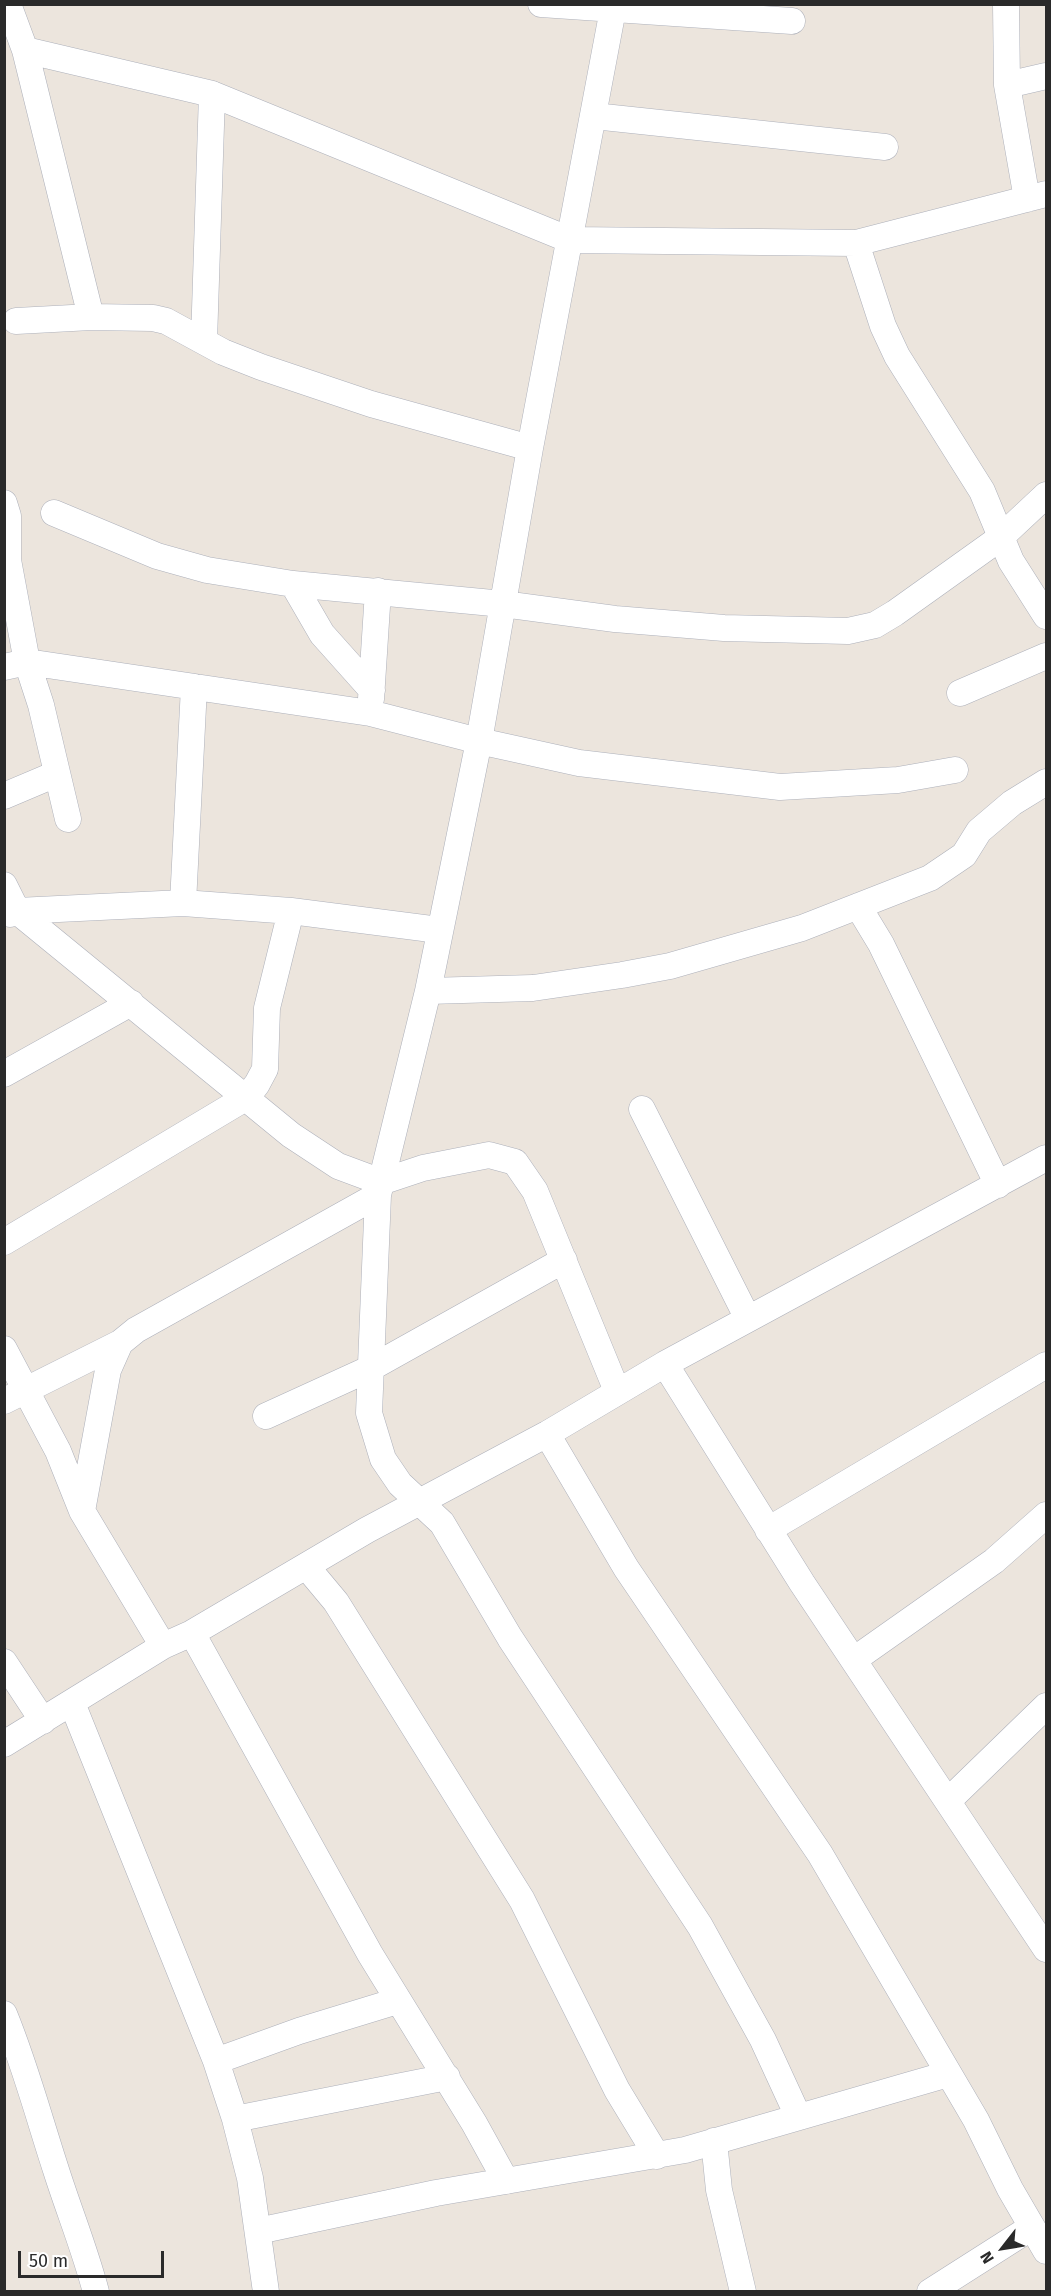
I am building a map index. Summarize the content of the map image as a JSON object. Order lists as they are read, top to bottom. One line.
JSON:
{"scale_bar":"50 m","north":"bottom left"}
